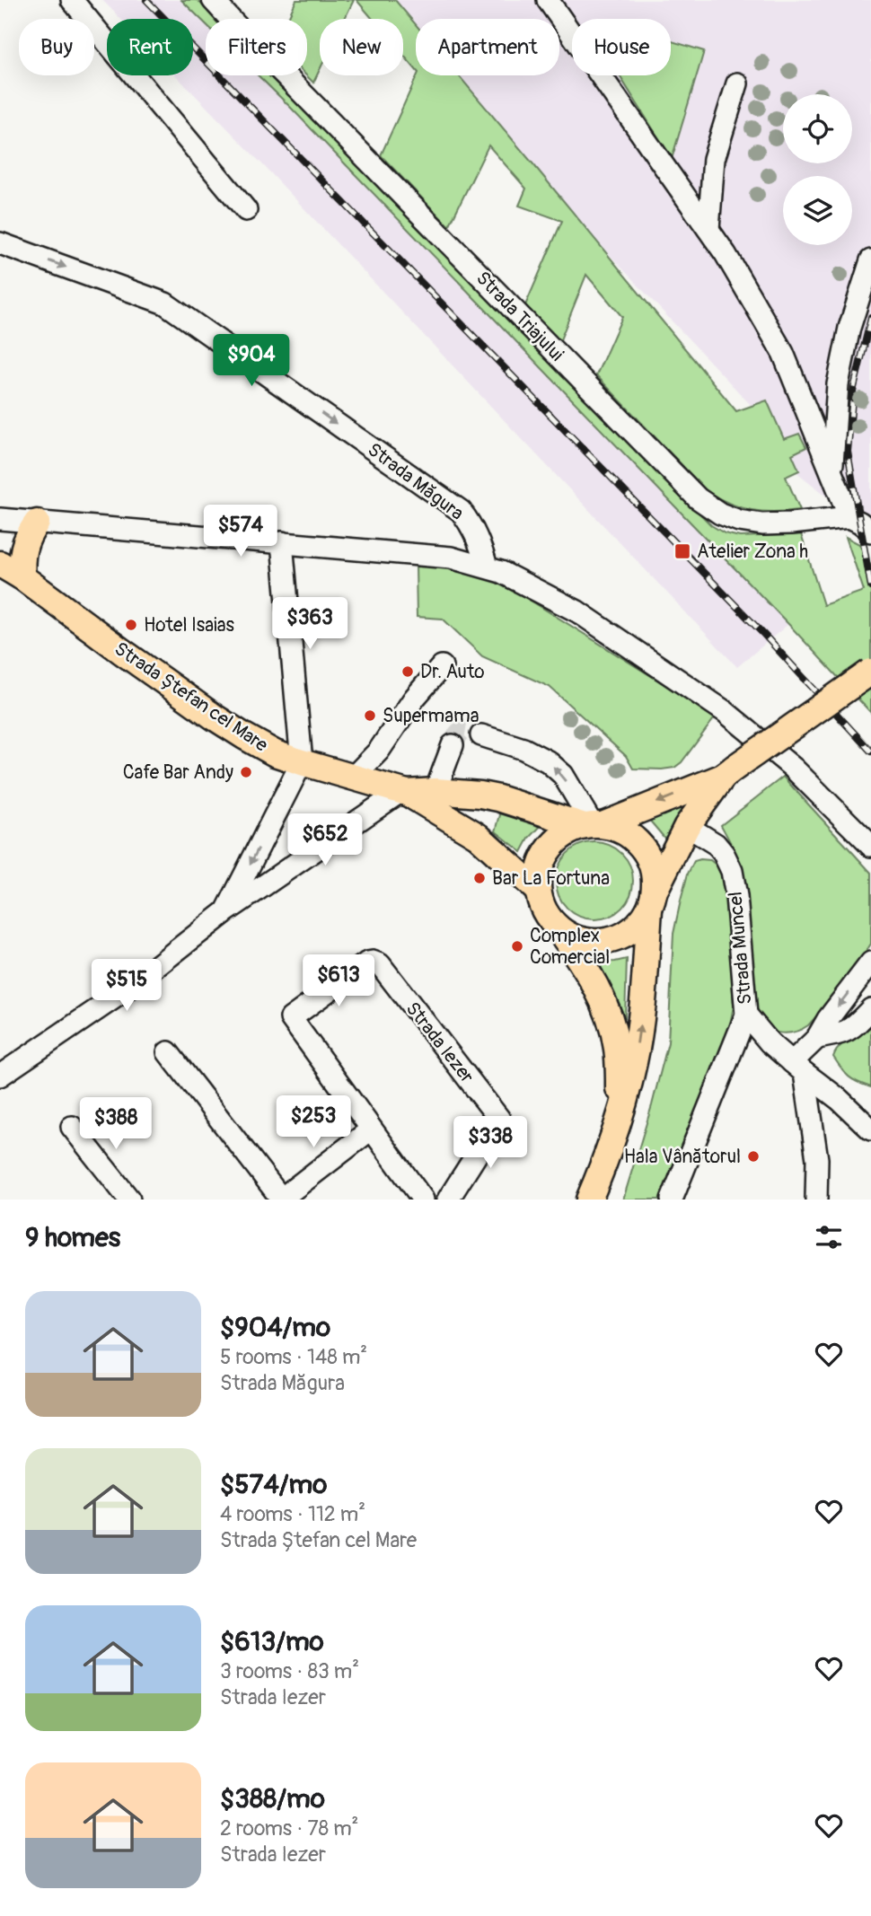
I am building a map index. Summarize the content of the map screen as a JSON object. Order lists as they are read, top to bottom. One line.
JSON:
{"streets":{"main road":["Strada Ștefan cel Mare"],"street":["Strada Triajului","Strada Măgura","Strada Muncel","Strada Iezer"]},"one_way":["Strada Măgura"],"places":{"transit":["Atelier Zona h"],"other":["Hotel Isaias","Dr. Auto","Supermama","Cafe Bar Andy","Bar La Fortuna","Complex Comercial","Hala Vânătorul"]},"page":{"chip":["Buy","Rent","Filters","New","Apartment","House"],"price":["$904","$574","$363","$652","$613","$515","$253","$388","$338"],"heading":"9 homes","list":[{"name":"$904/mo","note":"5 rooms · 148 m² · Strada Măgura"},{"name":"$574/mo","note":"4 rooms · 112 m² · Strada Ștefan cel Mare"},{"name":"$613/mo","note":"3 rooms · 83 m² · Strada Iezer"},{"name":"$388/mo","note":"2 rooms · 78 m² · Strada Iezer"}]}}
